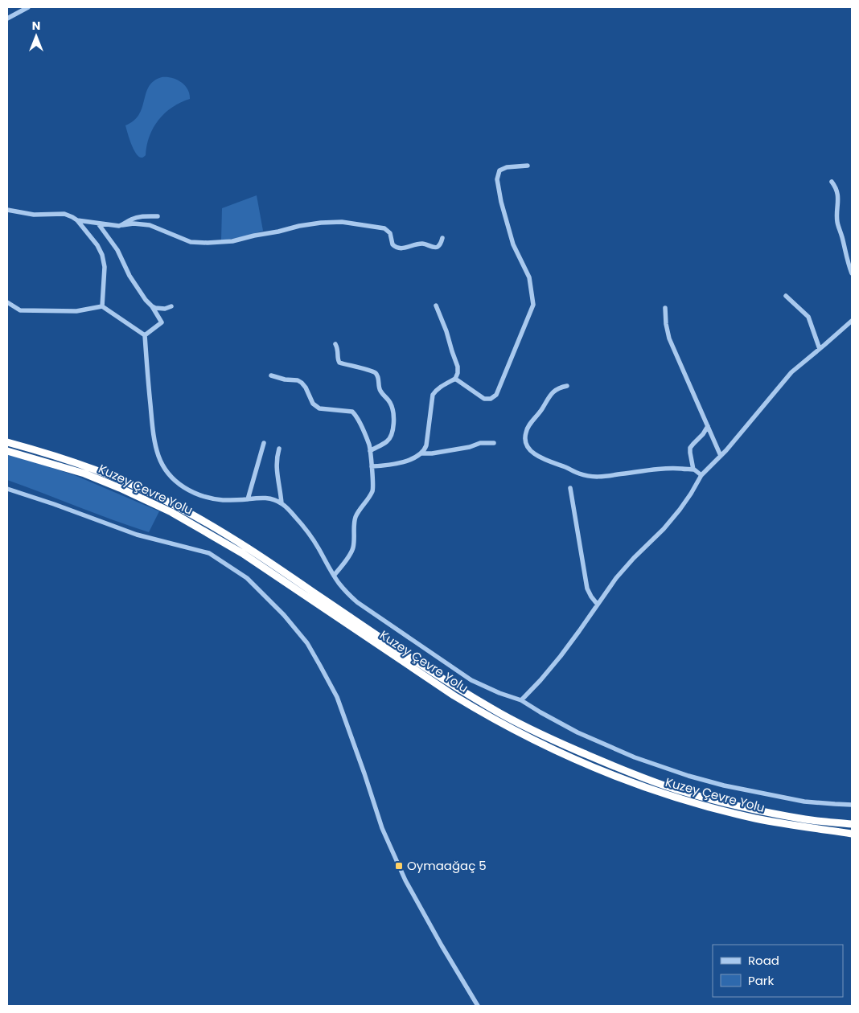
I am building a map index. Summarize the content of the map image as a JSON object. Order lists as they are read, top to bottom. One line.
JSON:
{"streets":{"highway":["Kuzey Çevre Yolu"]},"places":{"transit":["Oymaağaç 5"]},"legend":["Road","Park"],"north":"top"}
